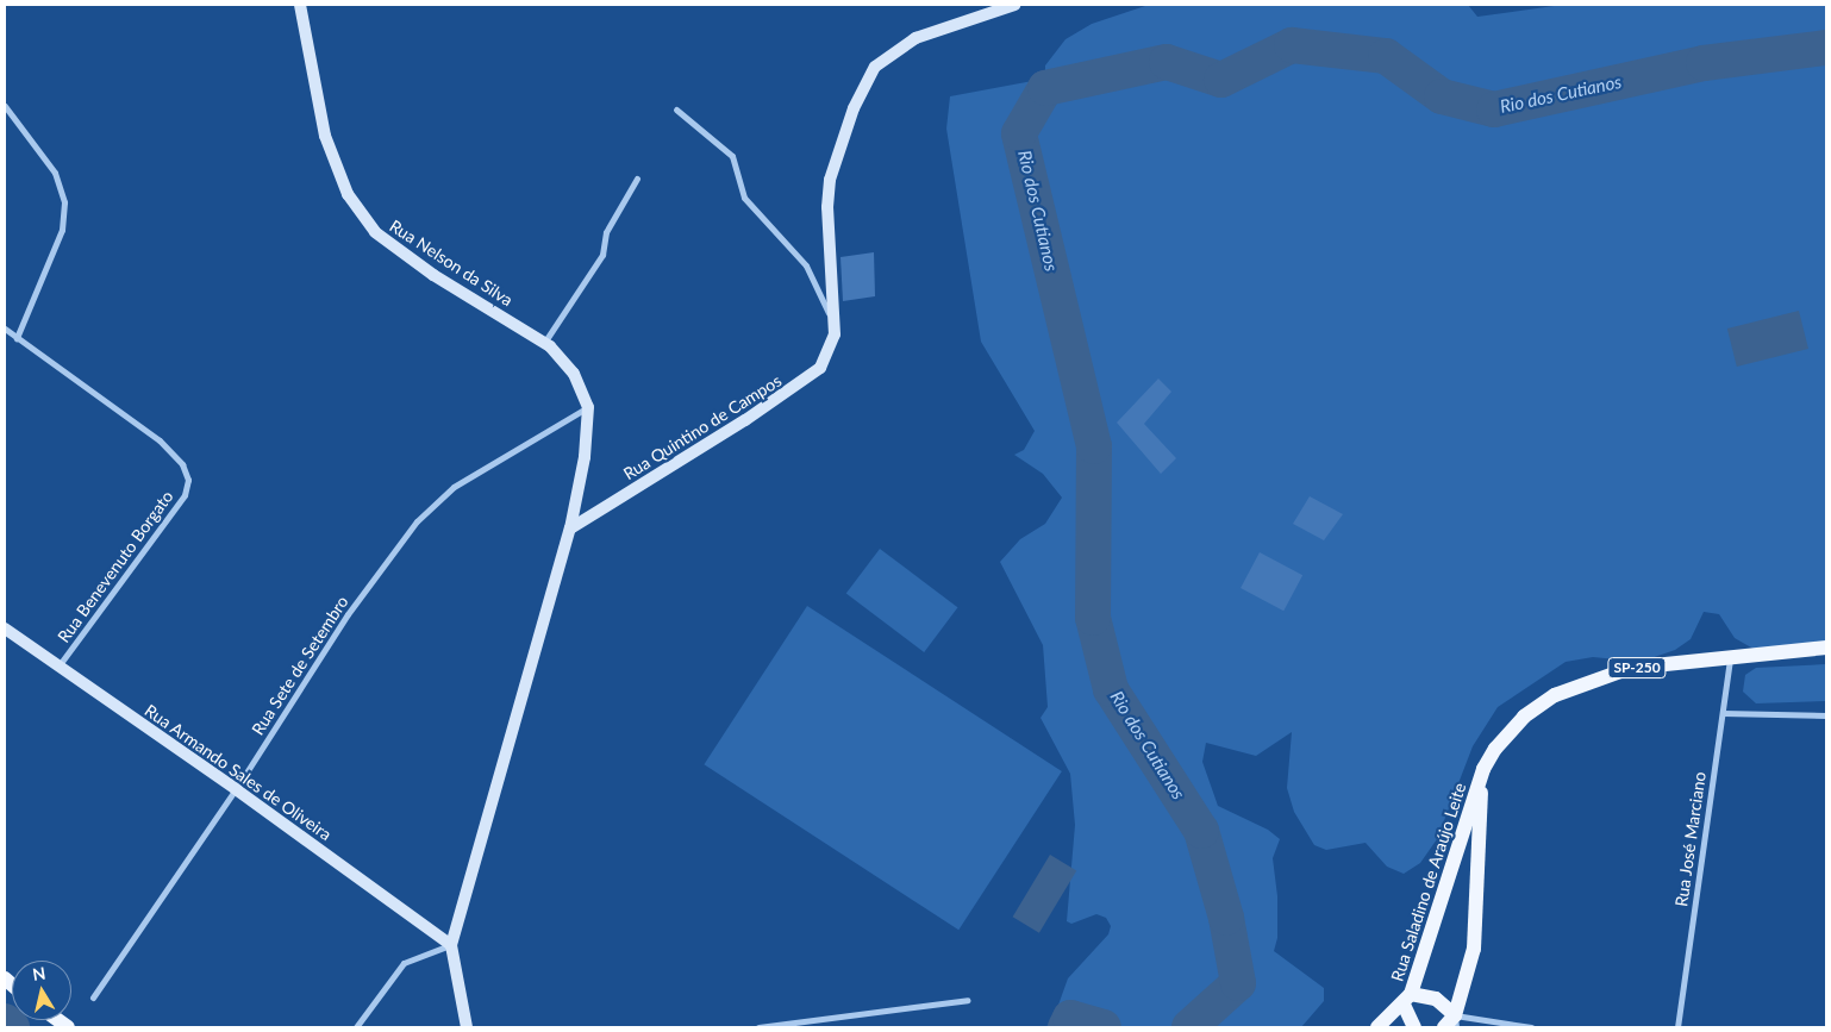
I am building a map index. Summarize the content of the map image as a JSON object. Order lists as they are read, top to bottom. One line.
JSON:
{"streets":{"main road":["Rua Nelson da Silva","Rua Quintino de Campos","SP-250","Rua Armando Sales de Oliveira","Rua Saladino de Araújo Leite"],"street":["Rua Benevenuto Borgato","Rua Sete de Setembro","Rua José Marciano"]},"crossings":[["Rua Nelson da Silva","Rua Sete de Setembro"],["Rua Benevenuto Borgato","Rua Armando Sales de Oliveira"],["Rua Sete de Setembro","Rua Armando Sales de Oliveira"],["Rua José Marciano","Rua Saladino de Araújo Leite"]],"water":["Rio dos Cutianos"],"north":"top"}
